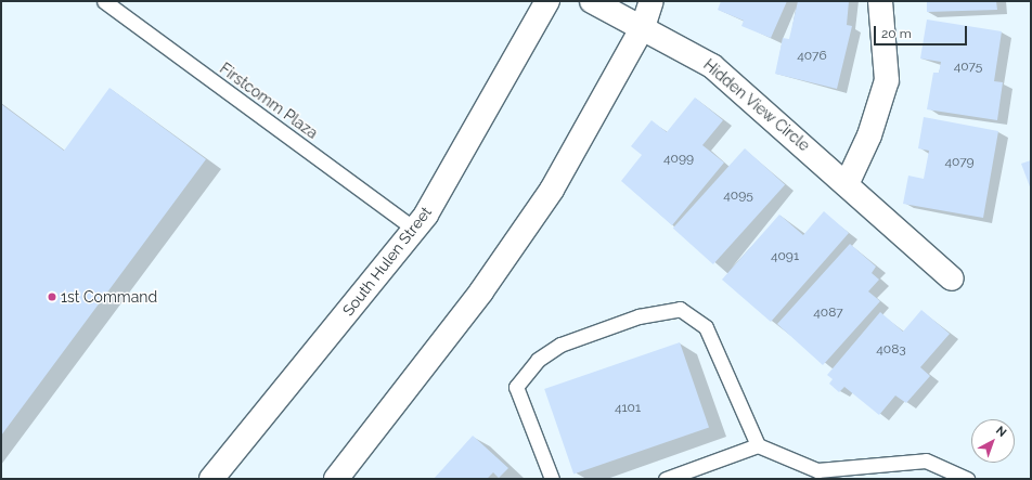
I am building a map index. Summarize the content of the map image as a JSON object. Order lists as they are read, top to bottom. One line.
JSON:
{"streets":{"main road":["Hidden View Circle","South Hulen Street"],"lane":["Firstcomm Plaza"]},"crossings":[["Firstcomm Plaza","South Hulen Street"]],"places":["1st Command"],"house_numbers":["4076","4075","4099","4079","4095","4091","4087","4083","4101"],"scale_bar":"20 m","north":"top right"}
